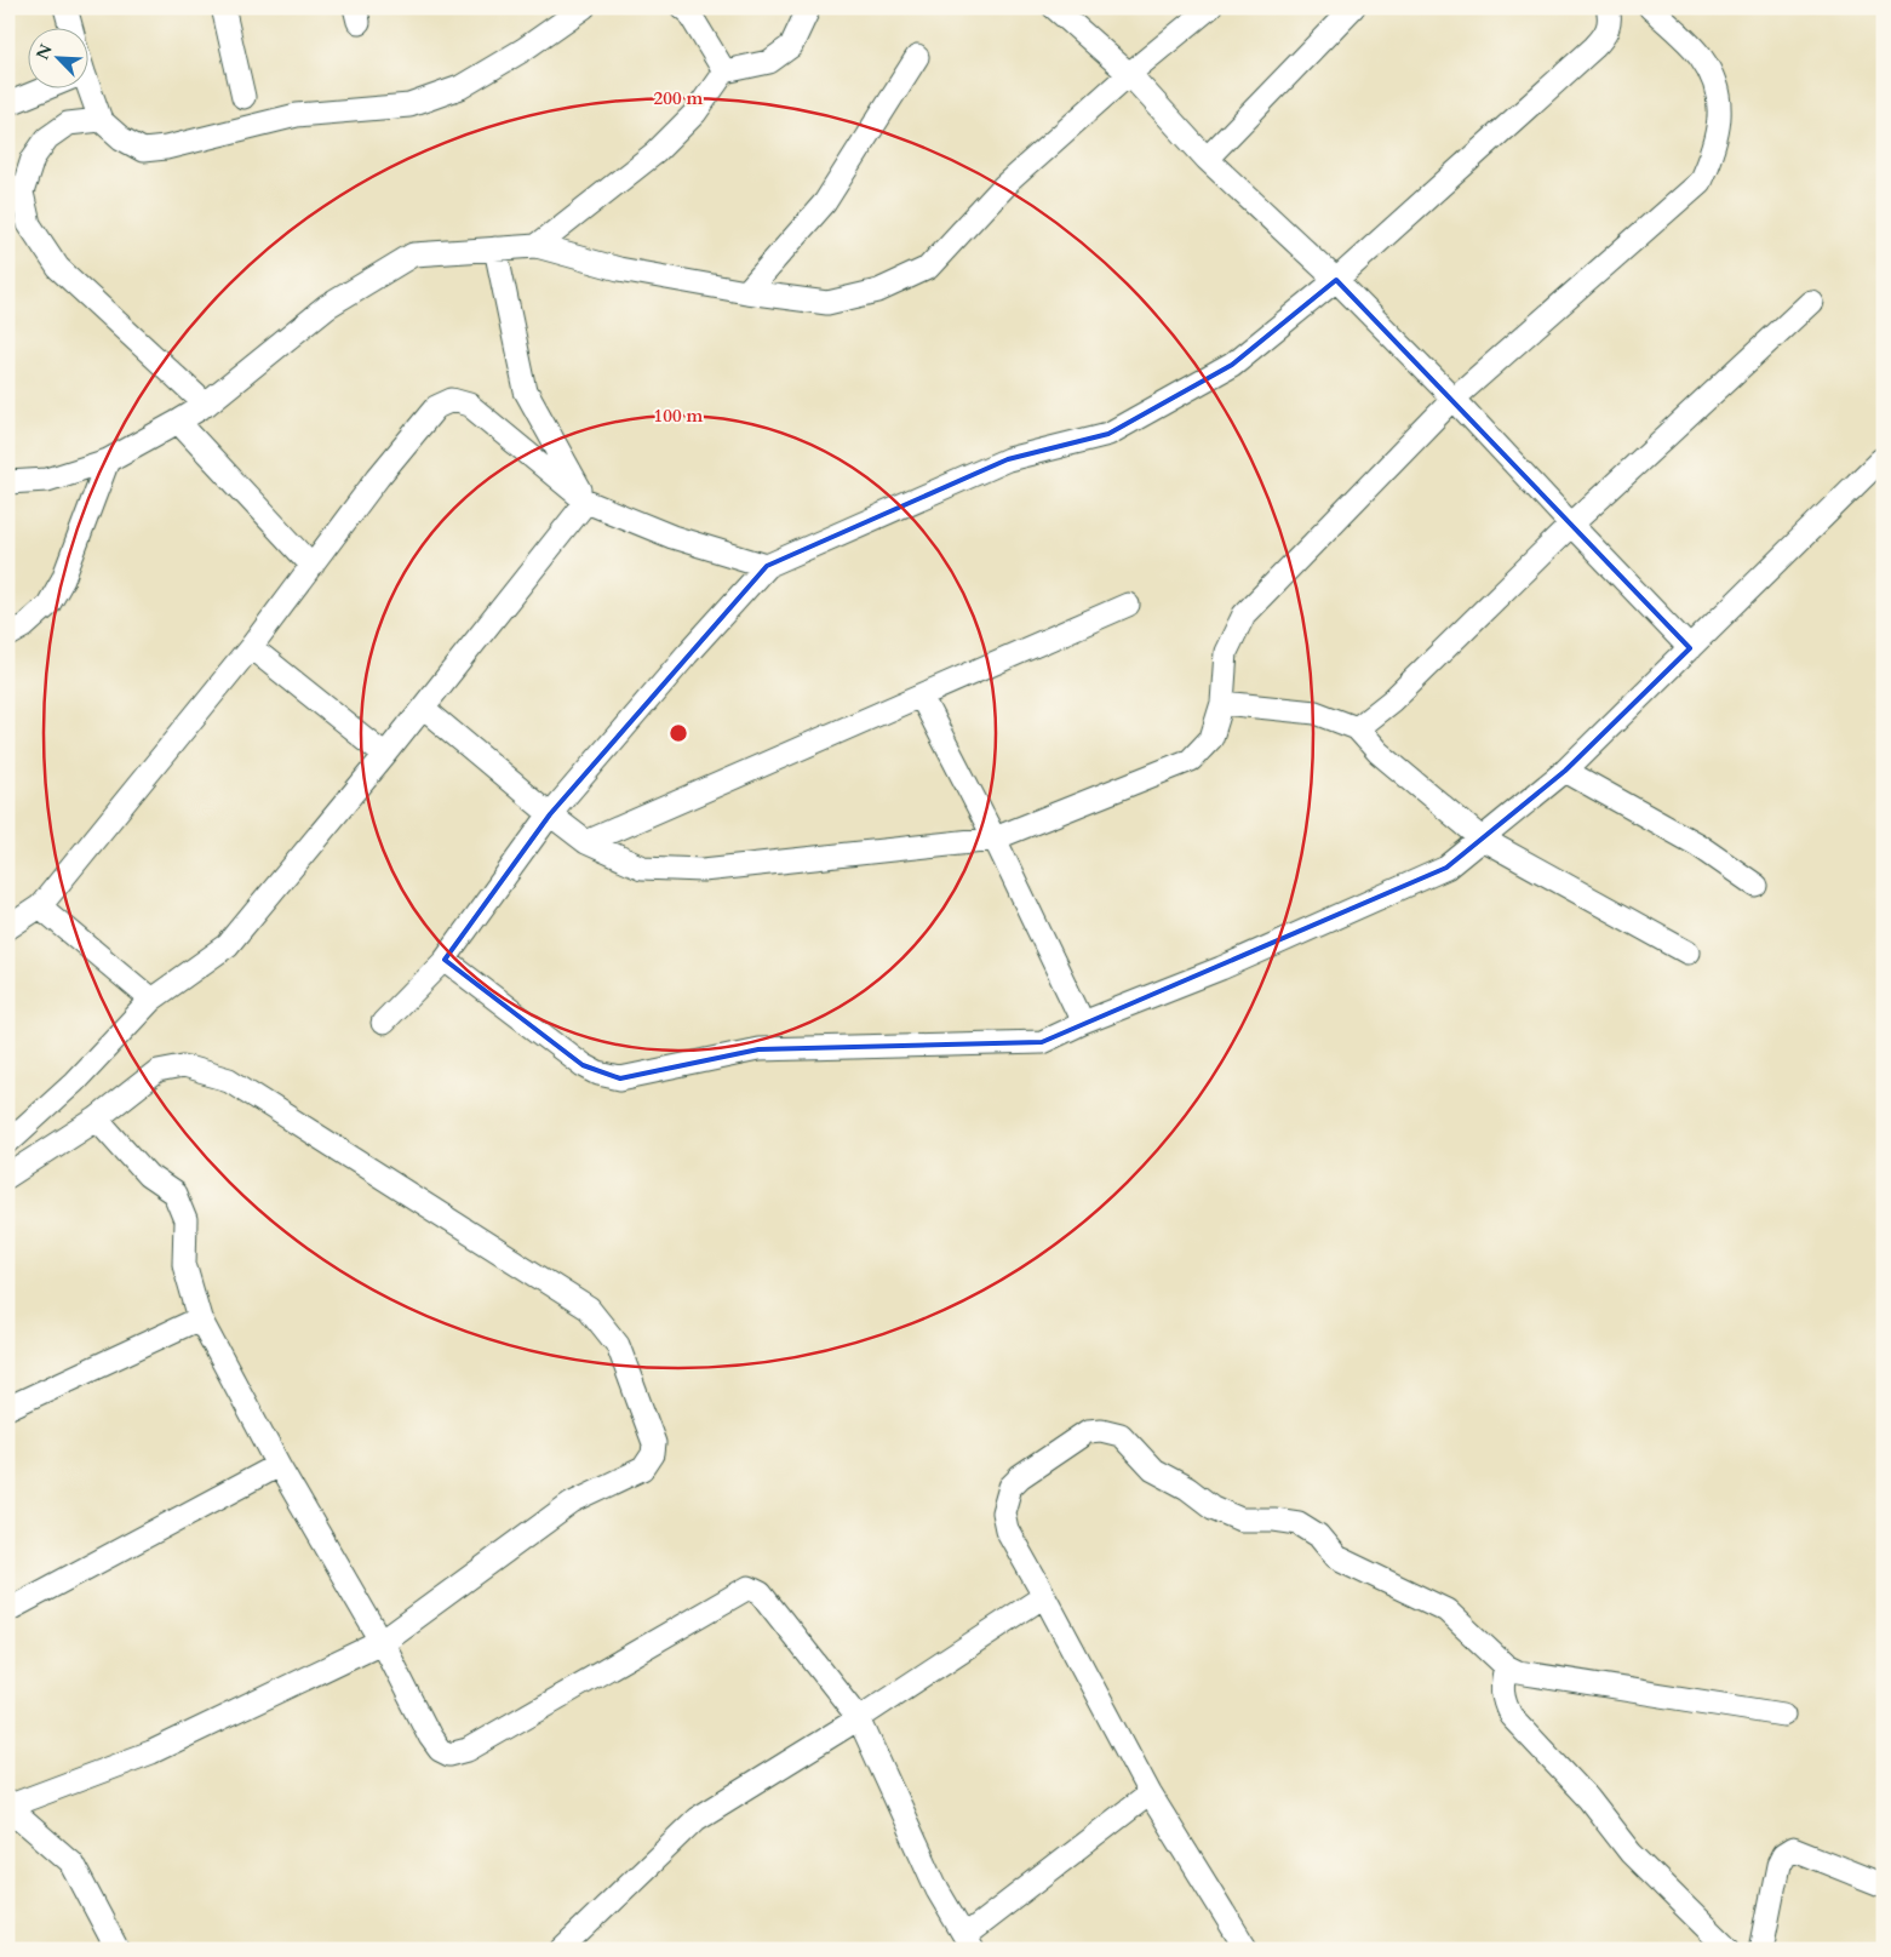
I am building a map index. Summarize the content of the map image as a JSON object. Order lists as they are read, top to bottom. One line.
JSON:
{"north":"top left","rings":["200 m","100 m"]}
